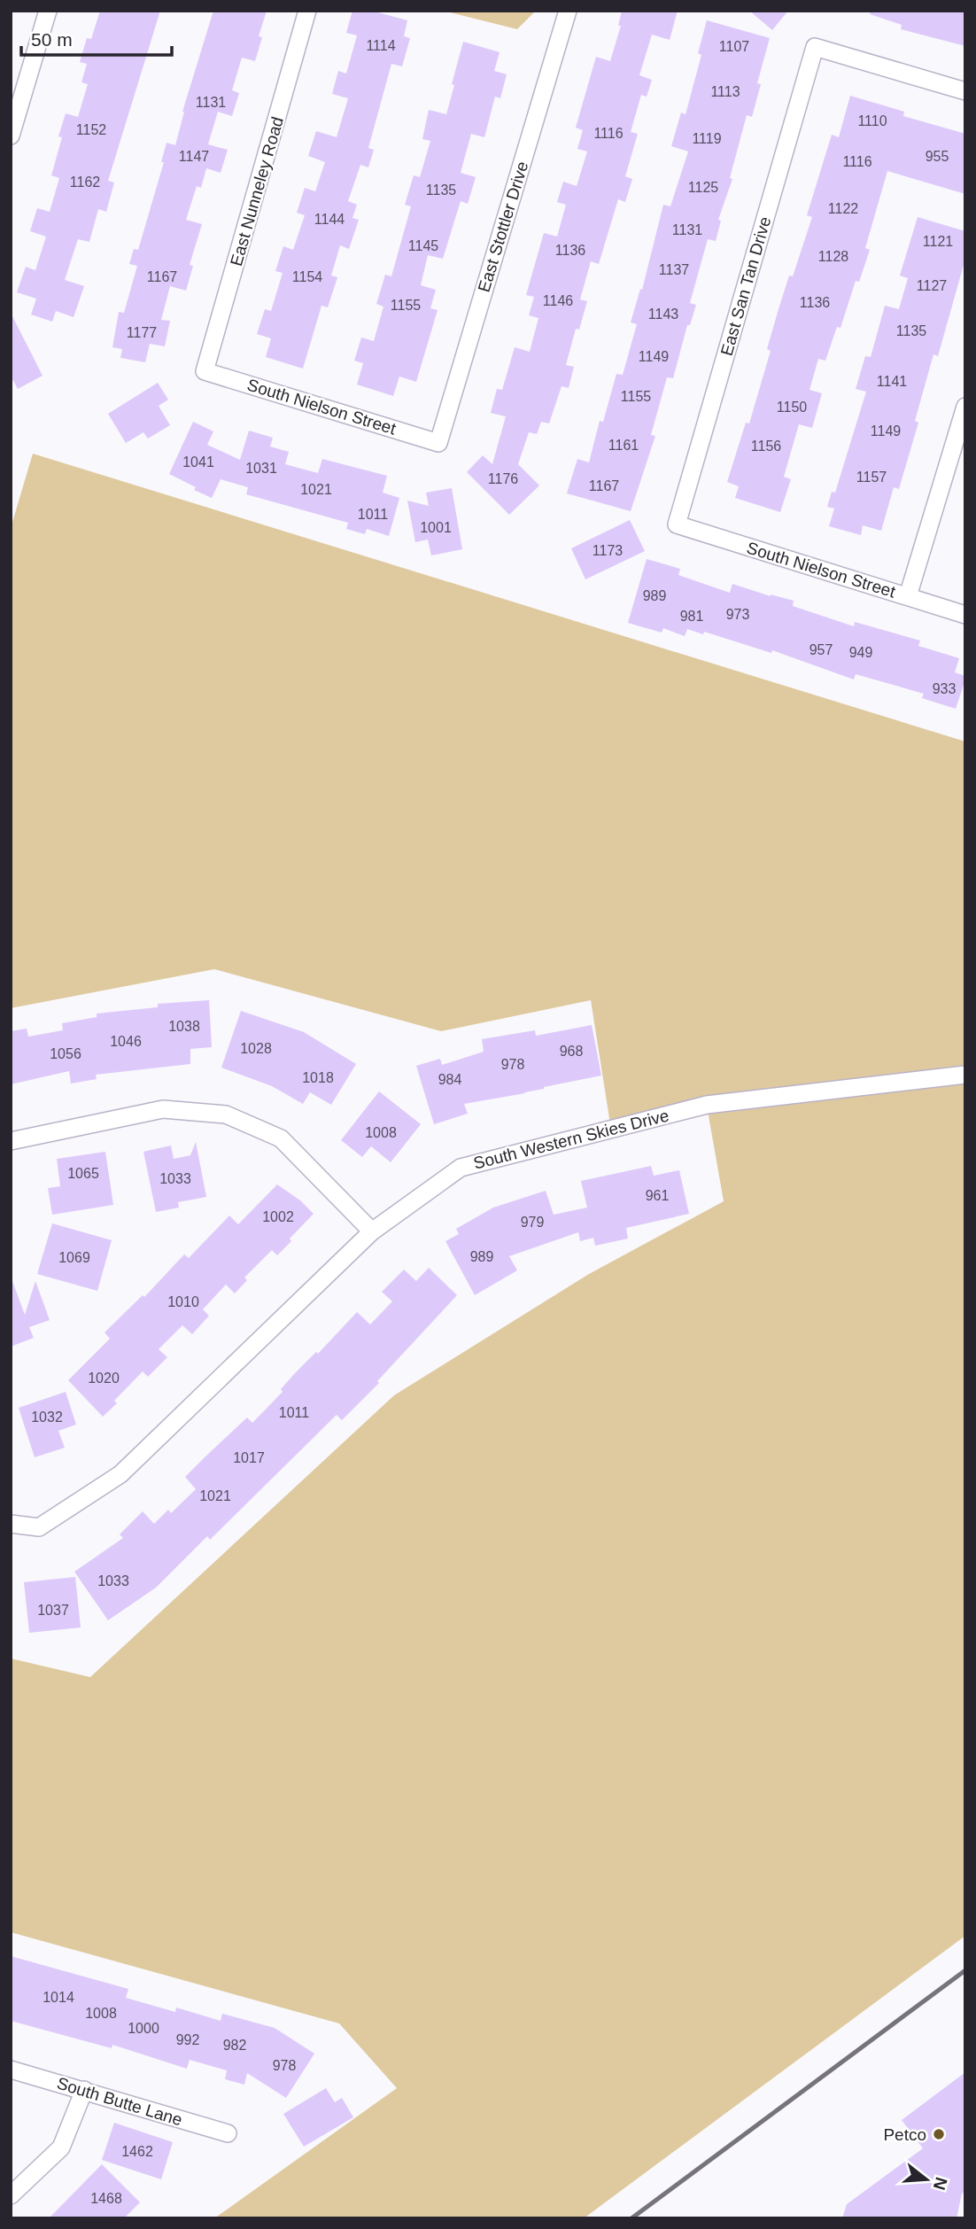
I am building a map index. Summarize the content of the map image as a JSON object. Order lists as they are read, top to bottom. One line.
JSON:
{"streets":{"street":["East Nunneley Road","East Stottler Drive","East San Tan Drive","South Nielson Street","South Western Skies Drive","South Butte Lane"]},"crossings":[["East Nunneley Road","South Nielson Street"],["East Stottler Drive","South Nielson Street"],["East San Tan Drive","South Nielson Street"]],"places":["Petco"],"house_numbers":["1114","1107","1113","1131","1110","1152","1116","1119","1147","955","1116","1162","1125","1135","1122","1144","1131","1121","1145","1136","1128","1137","1167","1154","1127","1146","1136","1155","1143","1135","1177","1149","1141","1155","1150","1149","1161","1156","1041","1031","1157","1176","1167","1021","1011","1001","1173","989","973","981","957","949","933","1038","1046","1028","968","1056","978","1018","984","1008","1065","1033","961","1002","979","989","1069","1010","1020","1011","1032","1017","1021","1033","1037","1014","1008","1000","992","982","978","1462","1468"],"scale_bar":"50 m","north":"right"}
